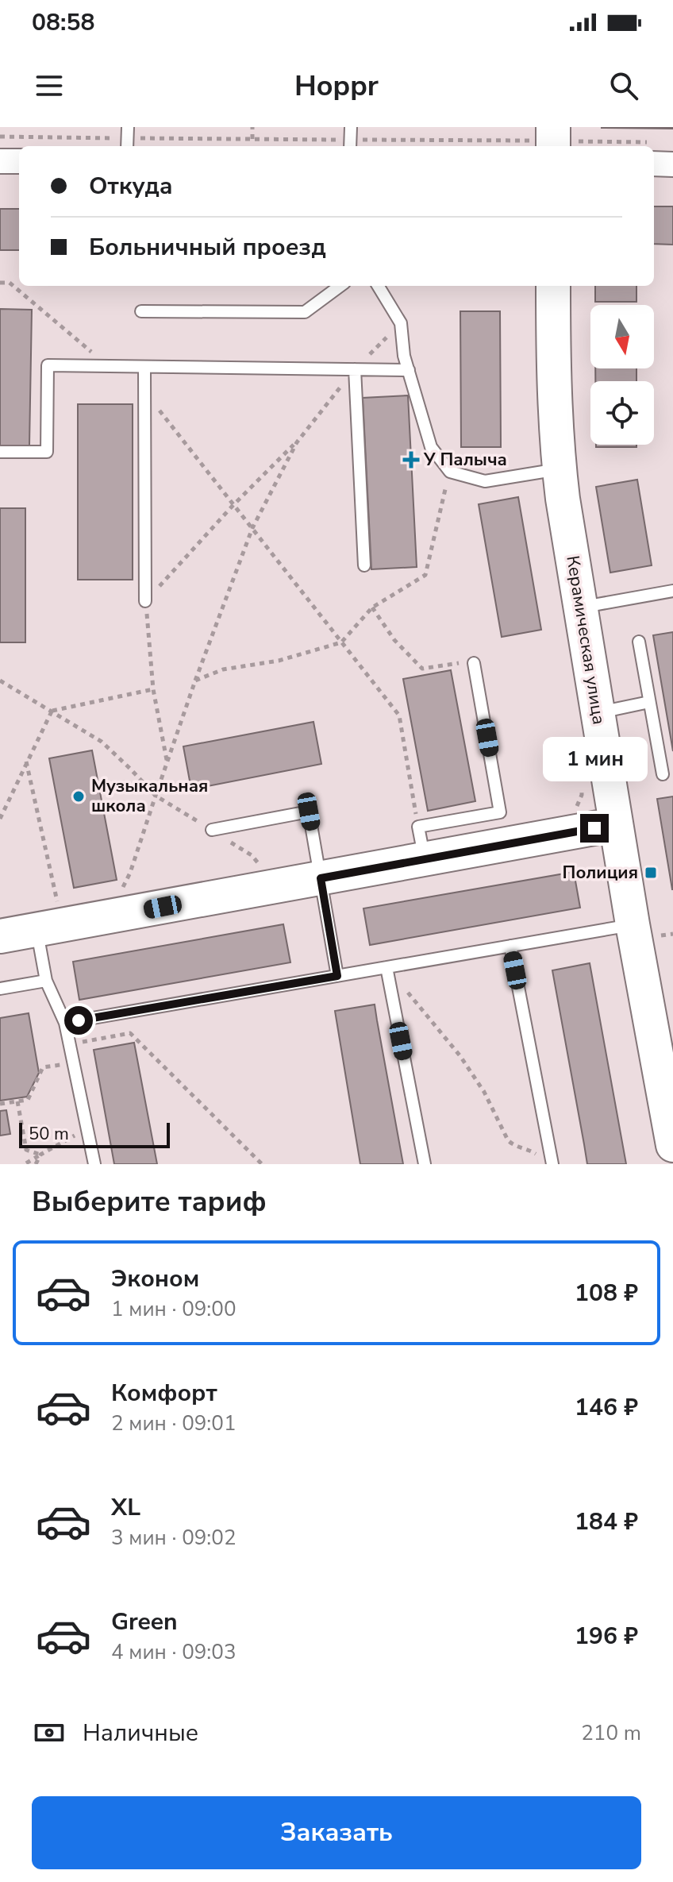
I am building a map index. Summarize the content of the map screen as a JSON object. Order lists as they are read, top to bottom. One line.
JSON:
{"streets":{"main road":["Керамическая улица"]},"places":{"health":["У Палыча"],"other":["Музыкальная школа"],"transit":["Полиция"]},"scale_bar":"50 m","north":"bottom","page":{"status":"08:58","header":"Hoppr","banner":["Откуда","Больничный проезд"],"bubble":"1 мин","scale":"50 m","heading":"Выберите тариф","list":[{"name":"Эконом","note":"1 мин · 09:00","value":"108 ₽"},{"name":"Комфорт","note":"2 мин · 09:01","value":"146 ₽"},{"name":"XL","note":"3 мин · 09:02","value":"184 ₽"},{"name":"Green","note":"4 мин · 09:03","value":"196 ₽"}],"pay":["Наличные","210 m"],"buttons":"Заказать"}}
